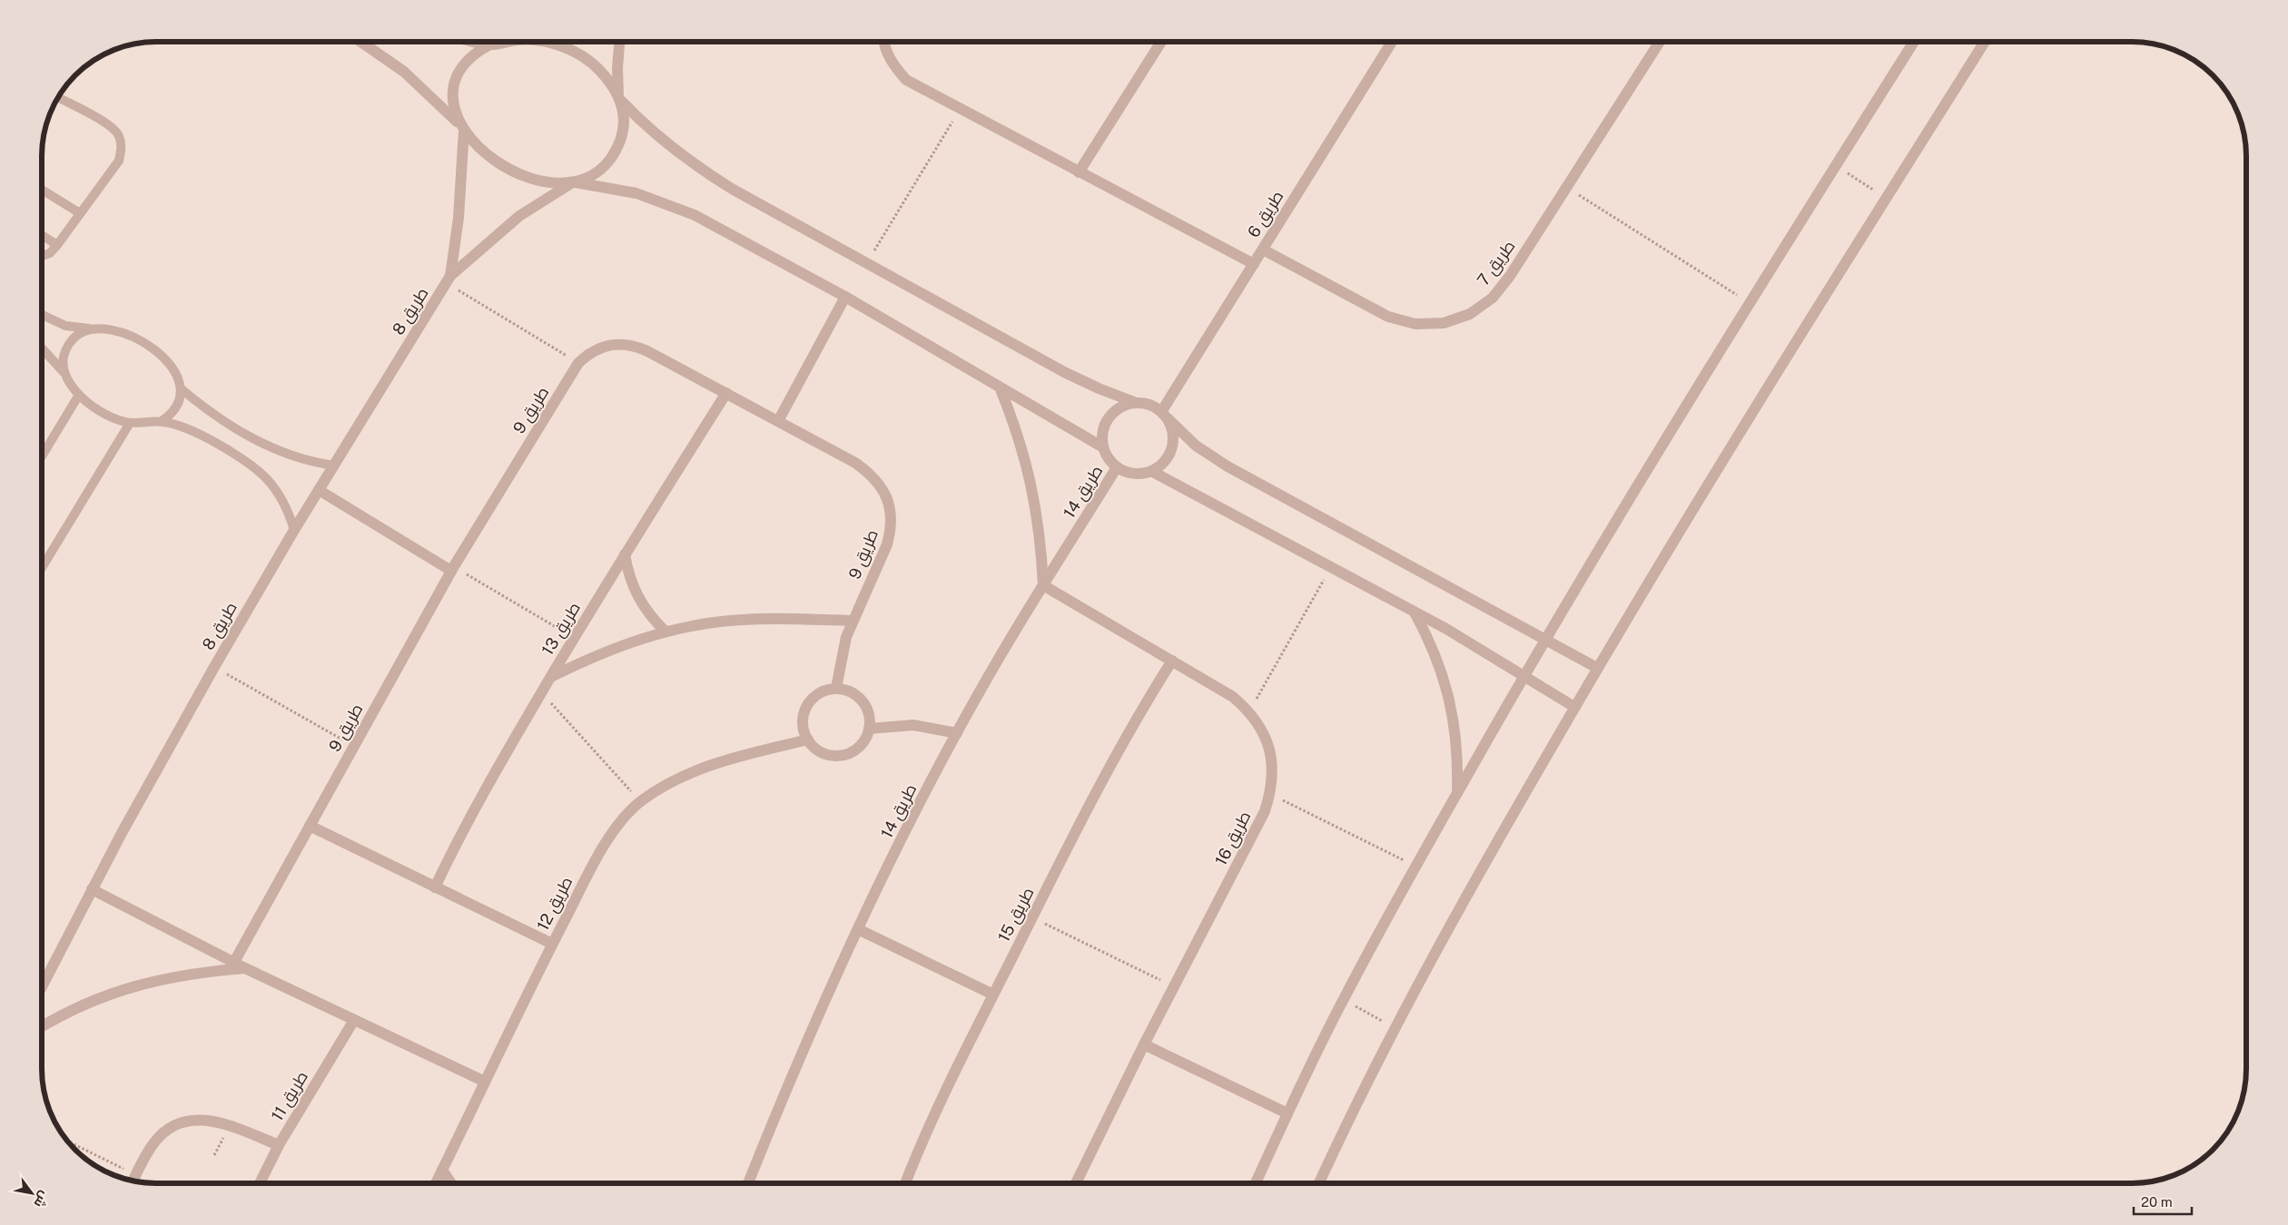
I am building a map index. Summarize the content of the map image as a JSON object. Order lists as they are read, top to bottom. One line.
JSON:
{"streets":{"street":["طريق 6","طريق 7","طريق 8","طريق 9","طريق 14","طريق 13","طريق 16","طريق 12","طريق 15","طريق 11"]},"crossings":[["طريق 6","طريق 7"],["طريق 6","طريق 14"],["طريق 9","طريق 13"],["طريق 9","طريق 12"],["طريق 14","طريق 16"],["طريق 16","طريق 15"]],"scale_bar":"20 m","north":"bottom right"}
